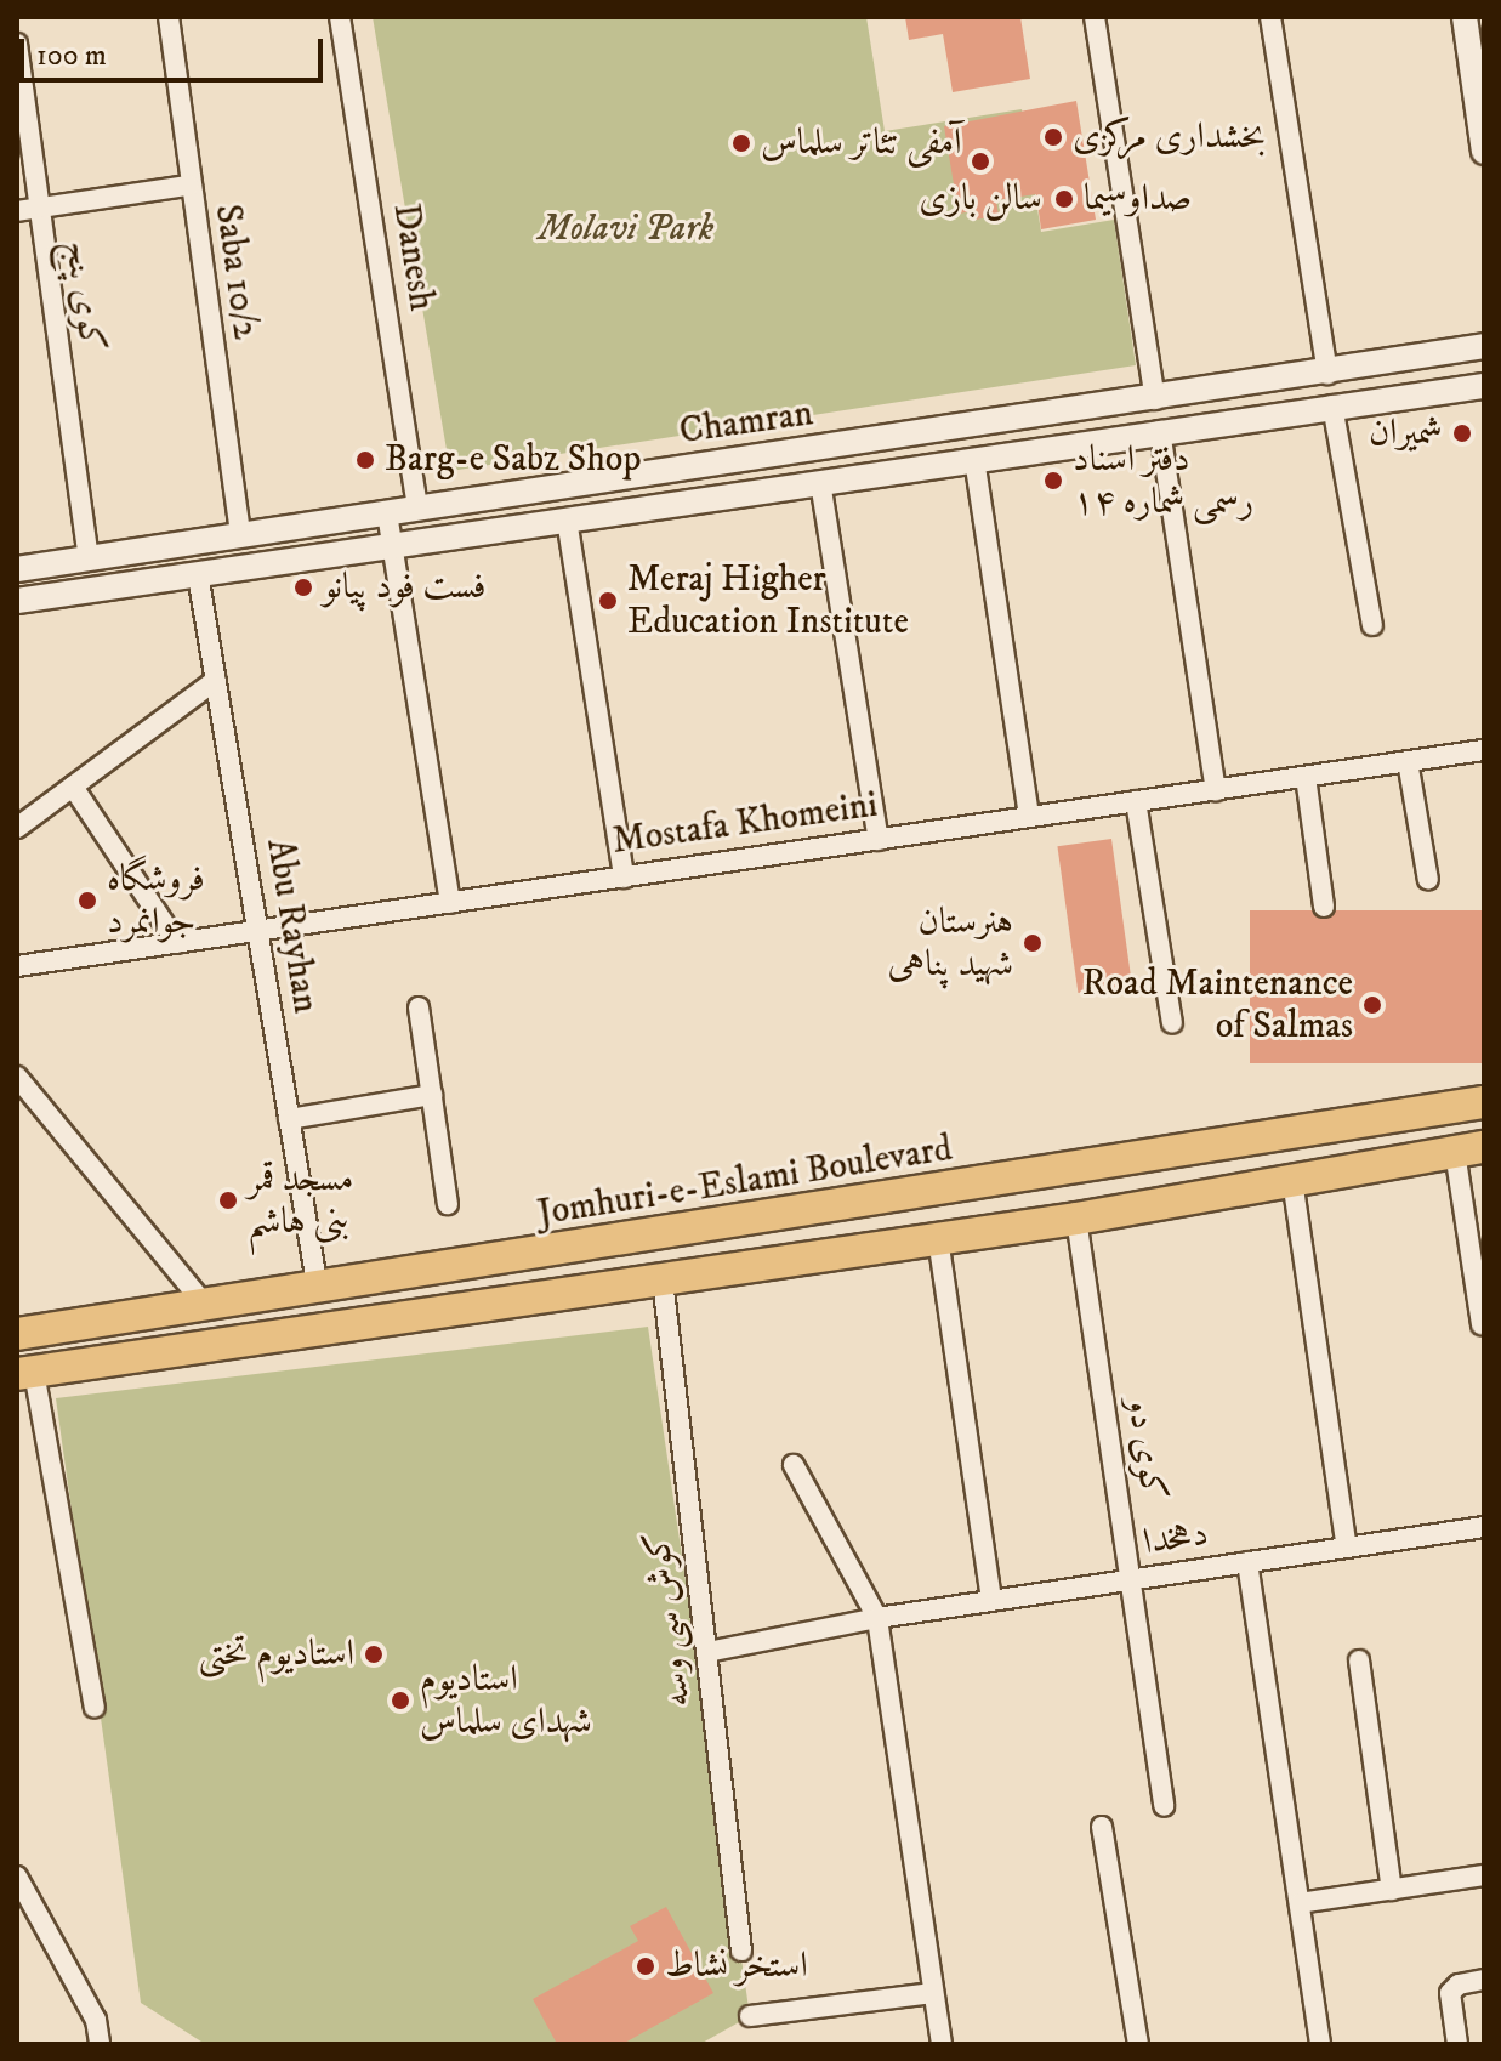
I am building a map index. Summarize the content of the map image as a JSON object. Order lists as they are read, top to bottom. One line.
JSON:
{"streets":{"main road":["Jomhuri-e-Eslami Boulevard"],"street":["Danesh","Saba 10/2","کوی پنج","Chamran","Mostafa Khomeini","Abu Rayhan","کوی دو","دهخدا","کوش سی وسه"]},"crossings":[["Danesh","Chamran"],["Saba 10/2","Chamran"],["کوی پنج","Chamran"],["Chamran","Abu Rayhan"],["Mostafa Khomeini","Abu Rayhan"],["Abu Rayhan","Jomhuri-e-Eslami Boulevard"],["کوی دو","دهخدا"],["دهخدا","کوش سی وسه"]],"parks":["Molavi Park"],"places":["بخشداری مرکزی","آمفی تئاتر سلماس","سالن بازی","صداوسیما","شمیران","Barg-e Sabz Shop","دفتر اسناد رسمی شماره ۱۴","فست فود پیانو","Meraj Higher Education Institute","فروشگاه جوانمرد","هنرستان شهید پناهی","Road Maintenance of Salmas","مسجد قمر بنی هاشم","استادیوم تختی","استادیوم شهدای سلماس","استخر نشاط"],"scale_bar":"100 m"}
